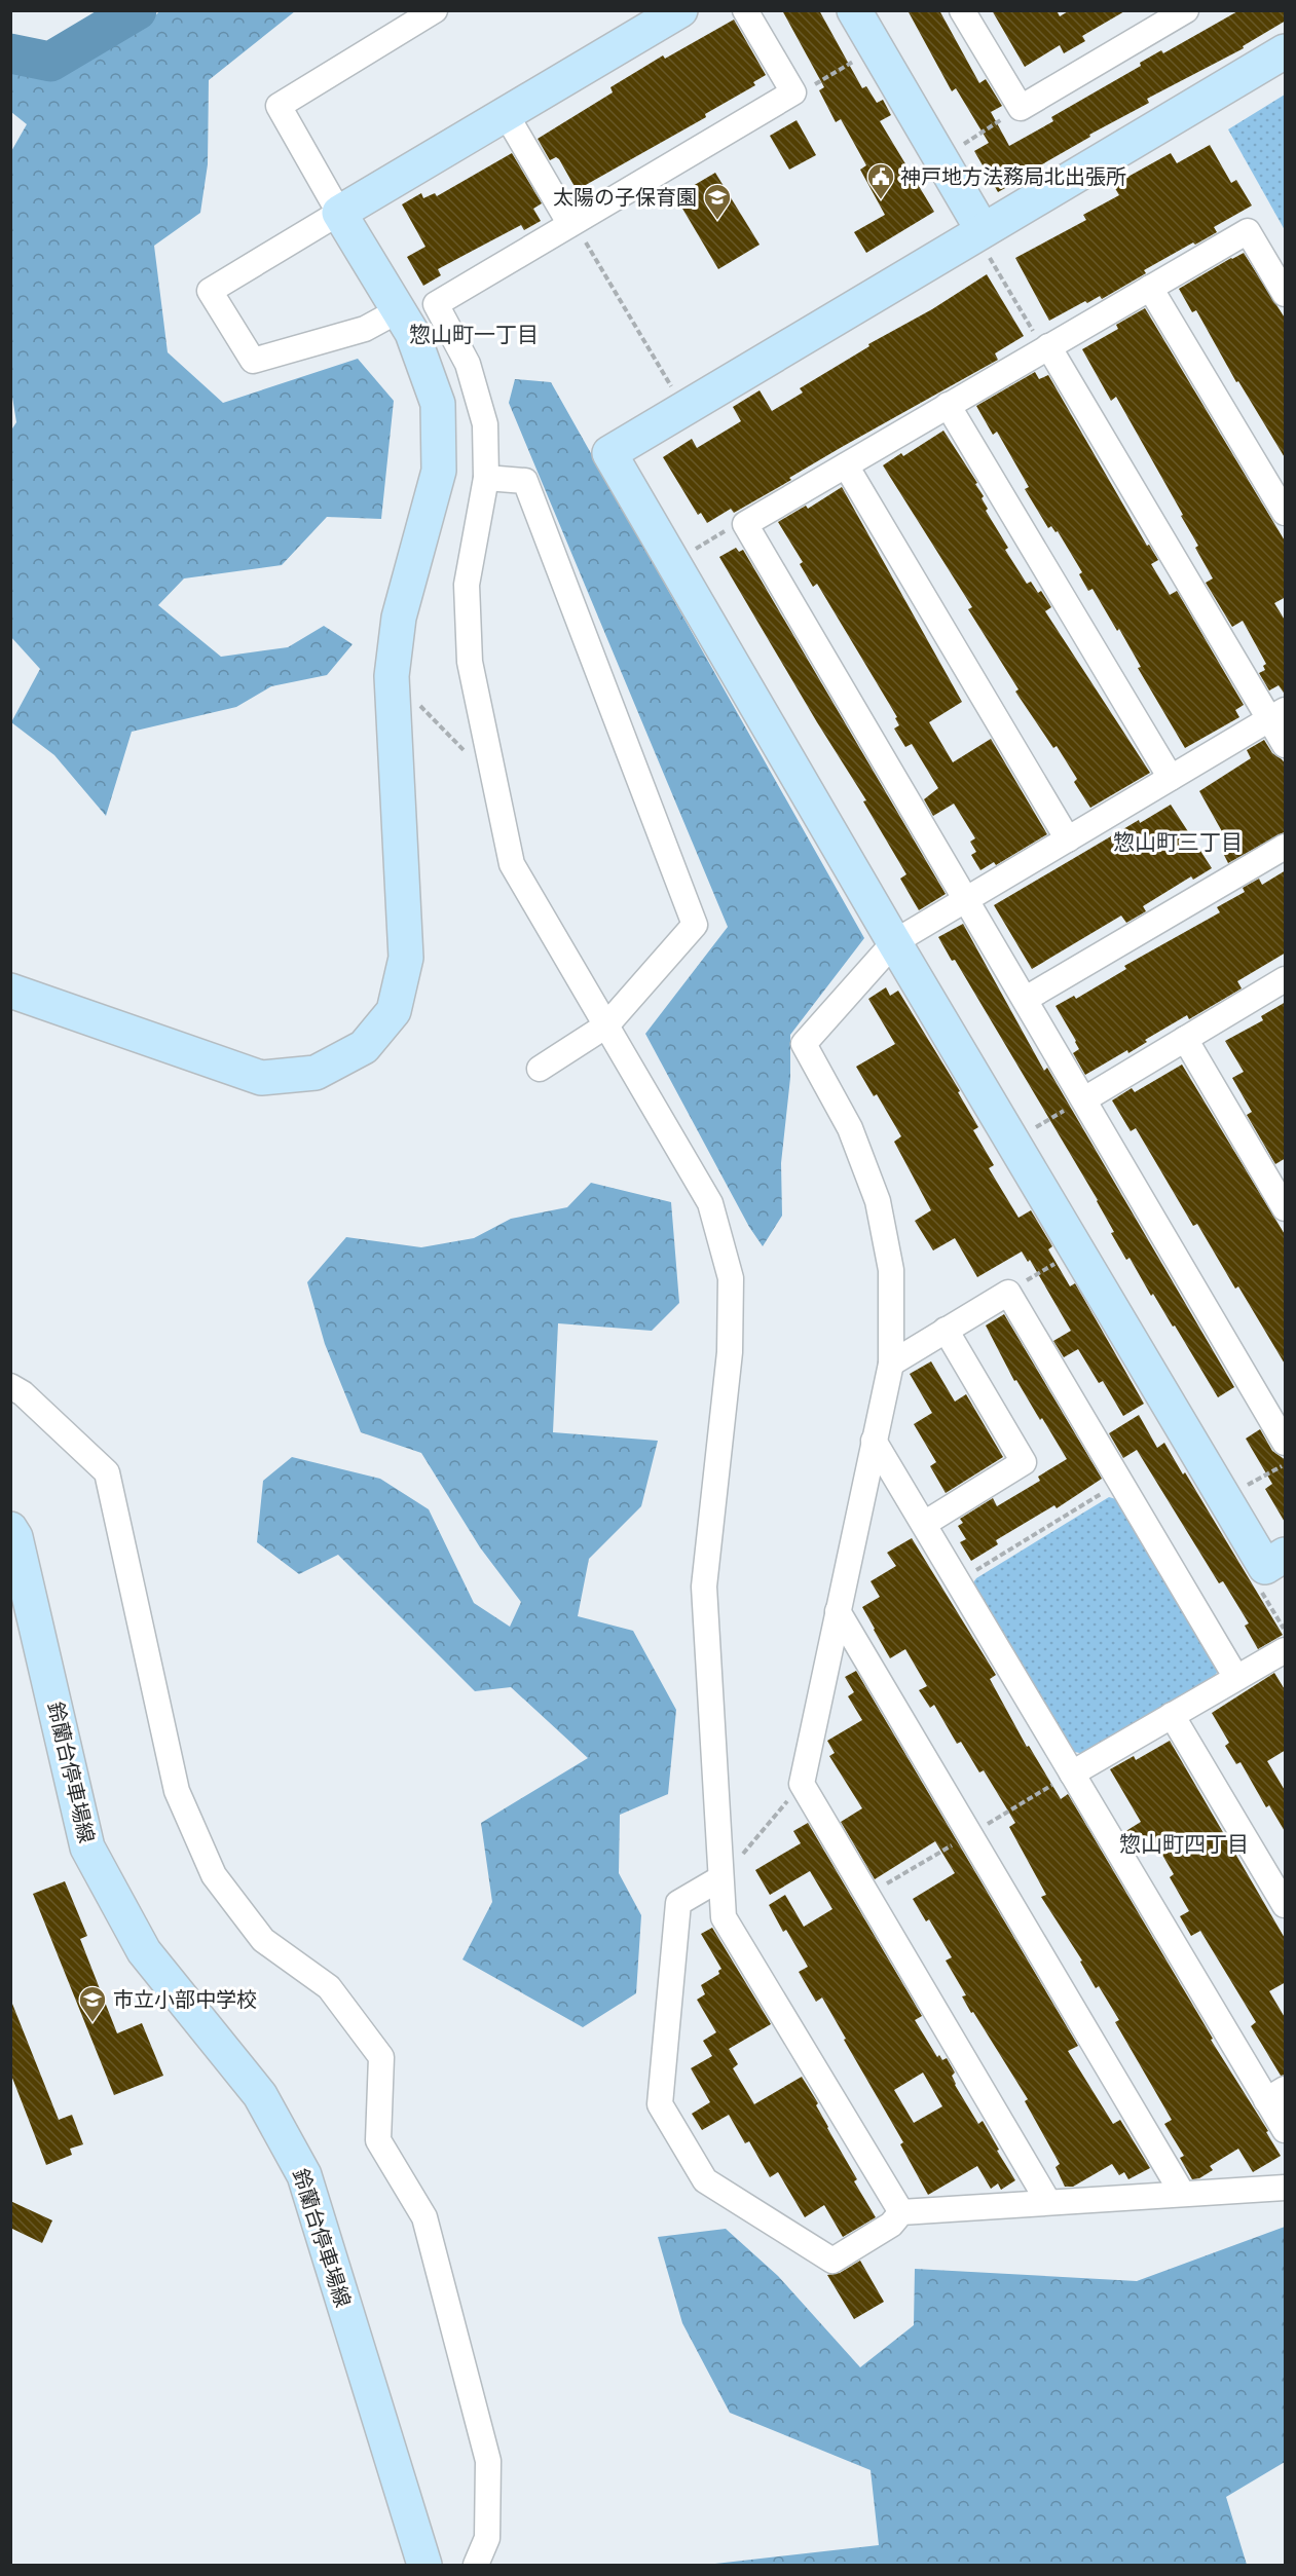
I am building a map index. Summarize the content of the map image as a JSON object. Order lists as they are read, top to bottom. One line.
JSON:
{"streets":{"street":["鈴蘭台停車場線"]},"districts":["惣山町一丁目","惣山町三丁目","惣山町四丁目"],"places":{"public building":["神戸地方法務局北出張所"],"school or university":["太陽の子保育園","市立小部中学校"]}}
